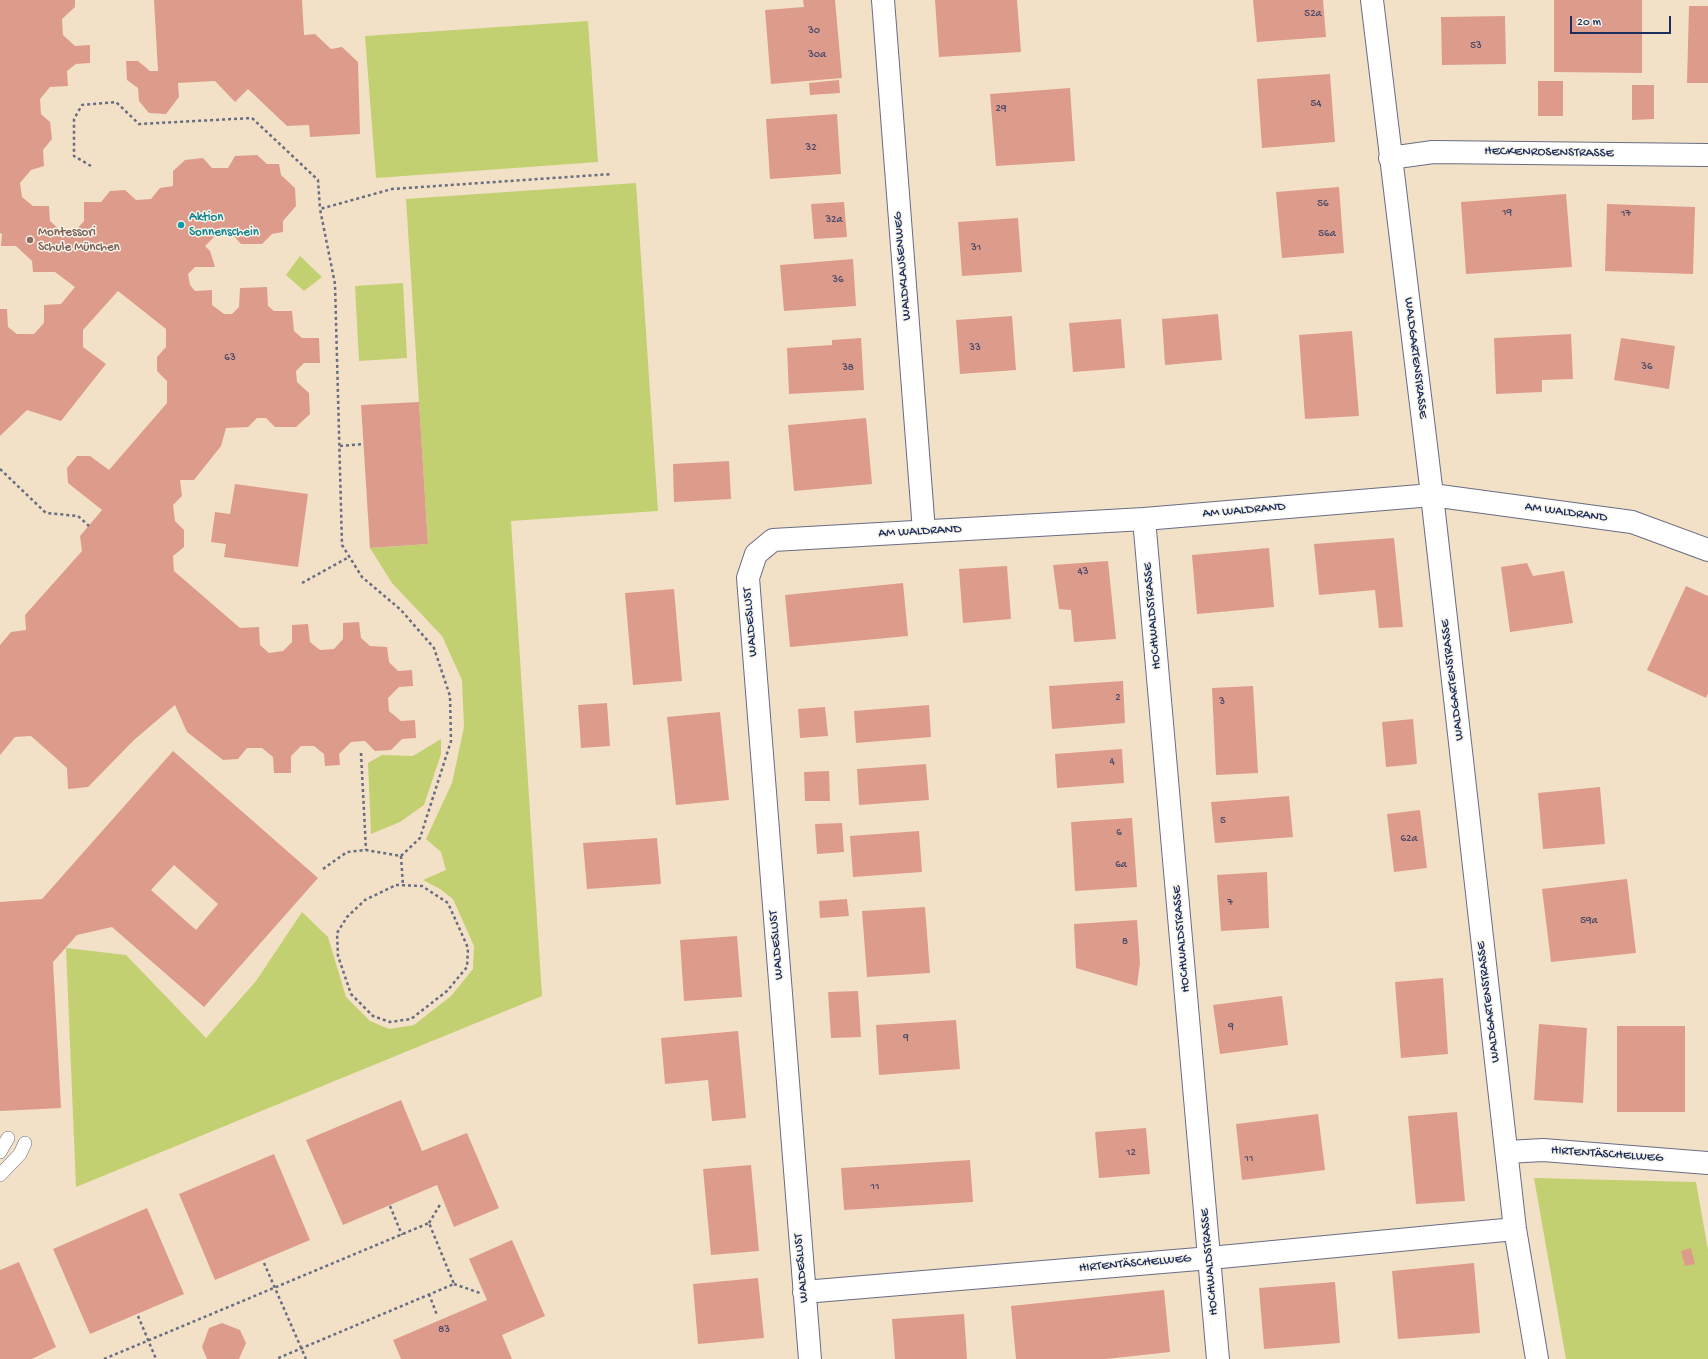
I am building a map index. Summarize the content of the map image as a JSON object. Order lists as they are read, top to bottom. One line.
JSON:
{"streets":{"street":["HECKENROSENSTRASSE","WALDKLAUSENWEG","WALDGARTENSTRASSE","AM WALDRAND","HOCHWALDSTRASSE","WALDESLUST","HIRTENTÄSCHELWEG"]},"crossings":[["HECKENROSENSTRASSE","WALDGARTENSTRASSE"],["WALDKLAUSENWEG","AM WALDRAND"],["WALDGARTENSTRASSE","AM WALDRAND"],["WALDGARTENSTRASSE","HIRTENTÄSCHELWEG"],["AM WALDRAND","HOCHWALDSTRASSE"],["AM WALDRAND","WALDESLUST"],["HOCHWALDSTRASSE","HIRTENTÄSCHELWEG"],["WALDESLUST","HIRTENTÄSCHELWEG"]],"places":["Aktion Sonnenschein","Montessori Schule München"],"house_numbers":["52a","30","53","30a","54","29","32","56","19","17","32a","56a","31","36","33","63","36","38","43","2","3","4","5","6","62a","6a","7","59a","8","9","9","12","11","11","83"],"scale_bar":"20 m"}
